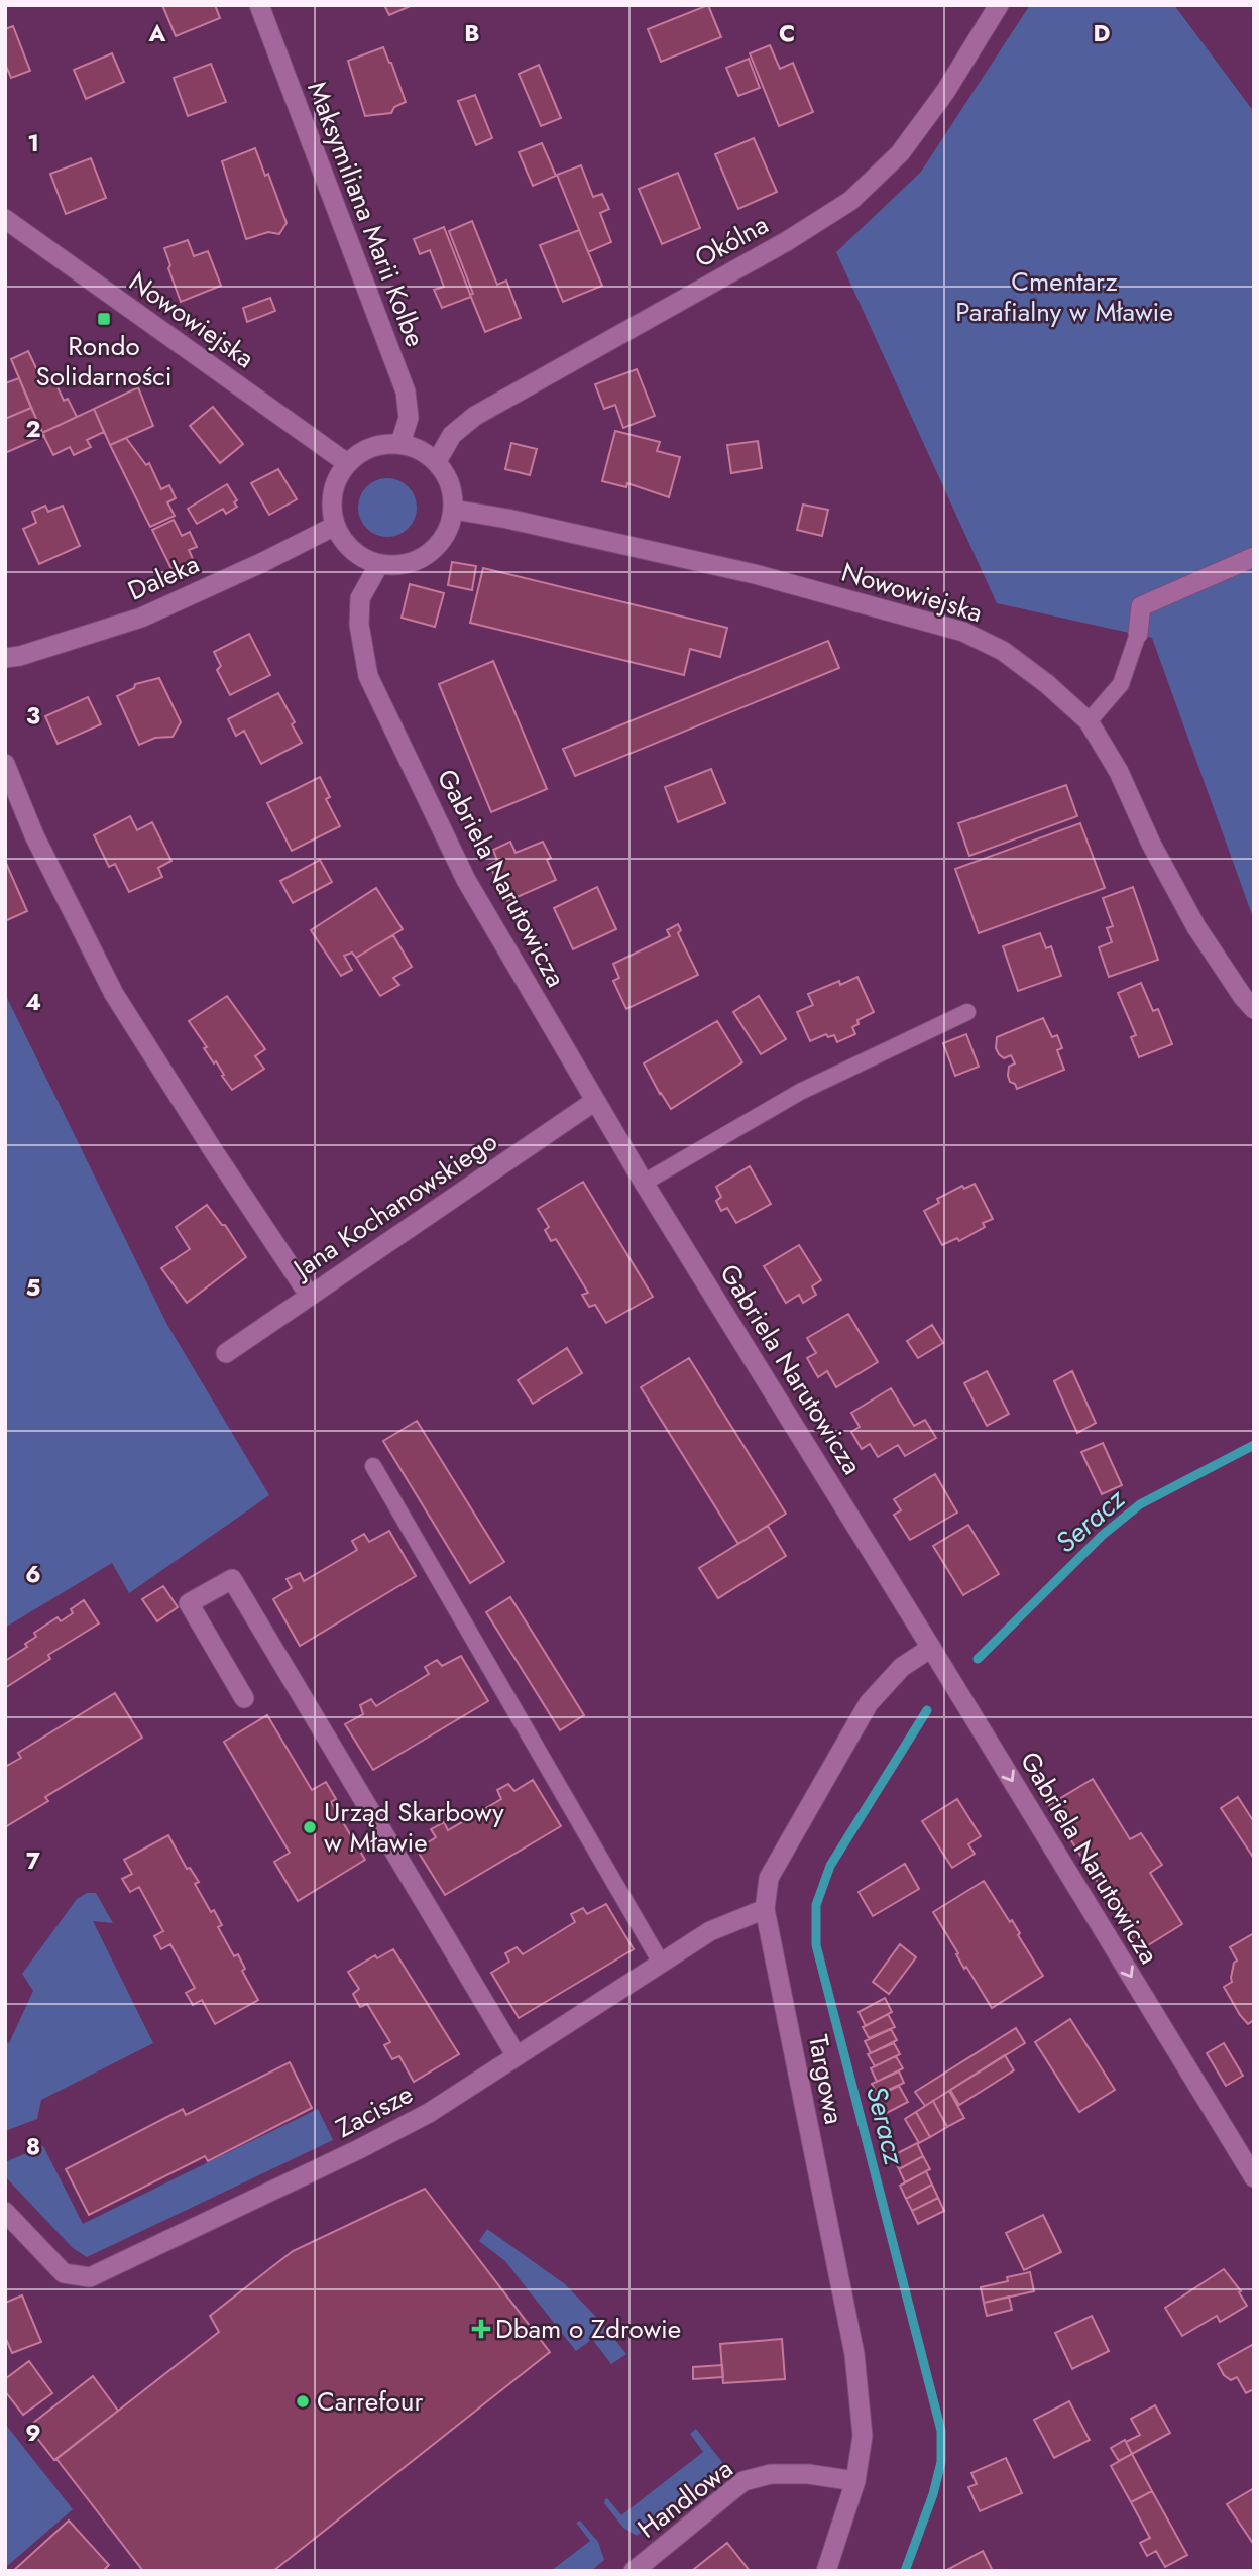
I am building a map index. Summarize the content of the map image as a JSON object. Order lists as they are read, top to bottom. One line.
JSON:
{"streets":{"street":["Maksymiliana Marii Kolbe","Okólna","Nowowiejska","Daleka","Gabriela Narutowicza","Jana Kochanowskiego","Targowa","Zacisze","Handlowa"]},"crossings":[["Maksymiliana Marii Kolbe","Okólna"],["Maksymiliana Marii Kolbe","Nowowiejska"],["Maksymiliana Marii Kolbe","Daleka"],["Maksymiliana Marii Kolbe","Gabriela Narutowicza"],["Okólna","Nowowiejska"],["Okólna","Daleka"],["Okólna","Gabriela Narutowicza"],["Nowowiejska","Daleka"],["Nowowiejska","Gabriela Narutowicza"],["Daleka","Gabriela Narutowicza"],["Gabriela Narutowicza","Jana Kochanowskiego"],["Gabriela Narutowicza","Targowa"],["Targowa","Zacisze"],["Targowa","Handlowa"]],"water":["Seracz"],"parks":["Cmentarz Parafialny w Mławie"],"places":{"transit":["Rondo Solidarności"],"other":["Urząd Skarbowy w Mławie","Carrefour"],"health":["Dbam o Zdrowie"]},"grid":{"columns":["A","B","C","D"],"rows":["1","2","3","4","5","6","7","8","9"]}}
